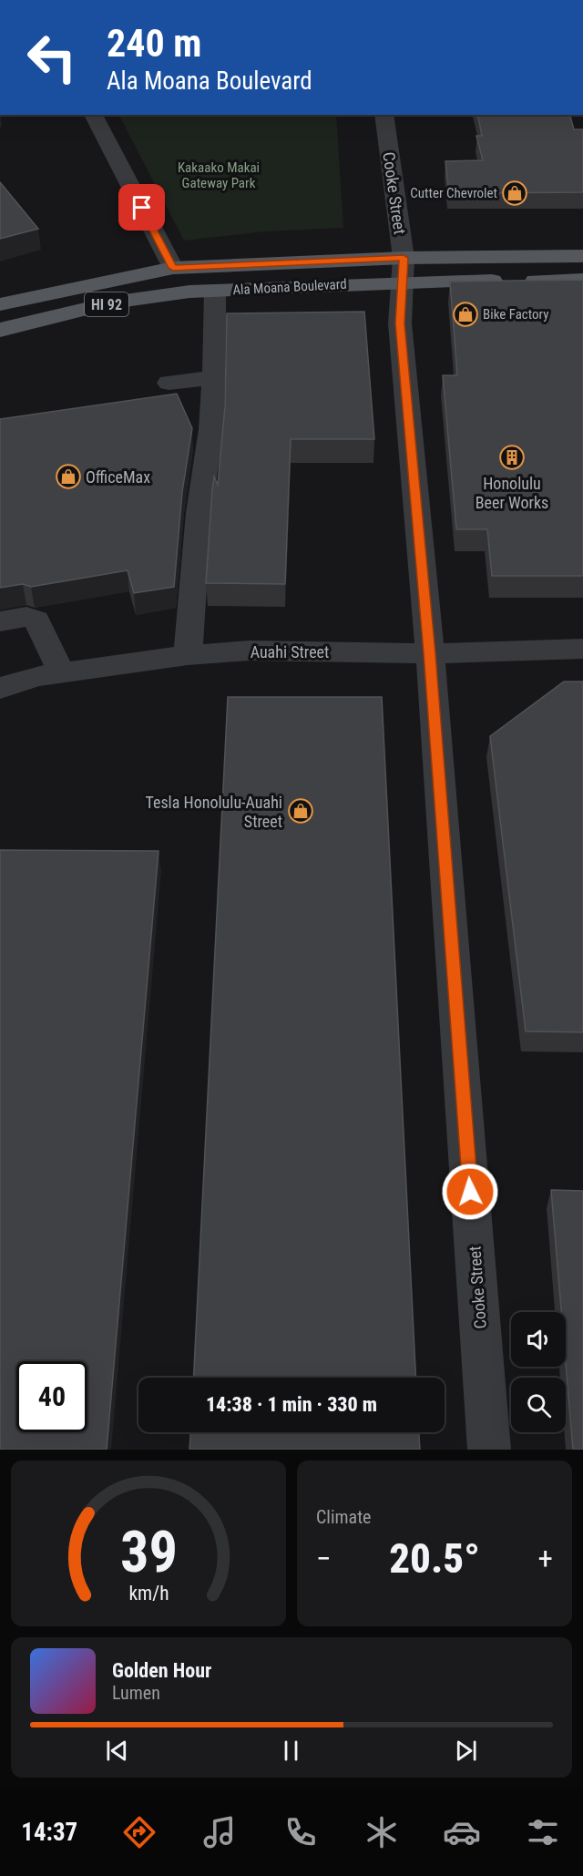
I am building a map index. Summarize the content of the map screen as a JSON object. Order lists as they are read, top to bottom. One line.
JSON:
{"streets":{"main road":["Ala Moana Boulevard","HI 92"],"street":["Cooke Street","Auahi Street"]},"crossings":[["Cooke Street","Ala Moana Boulevard"],["Cooke Street","Auahi Street"]],"parks":["Kakaako Makai Gateway Park"],"places":{"shop":["Cutter Chevrolet","Bike Factory","OfficeMax","Tesla Honolulu-Auahi Street"],"building":["Honolulu Beer Works"]},"page":{"turn":["240 m","Ala Moana Boulevard"],"limit":"40","trip":"14:38 · 1 min · 330 m","tile":"Climate","heat":["−","20.5°","+"],"song":["Golden Hour","Lumen"],"tabs":"14:37","gauge":["39","km/h"]}}
